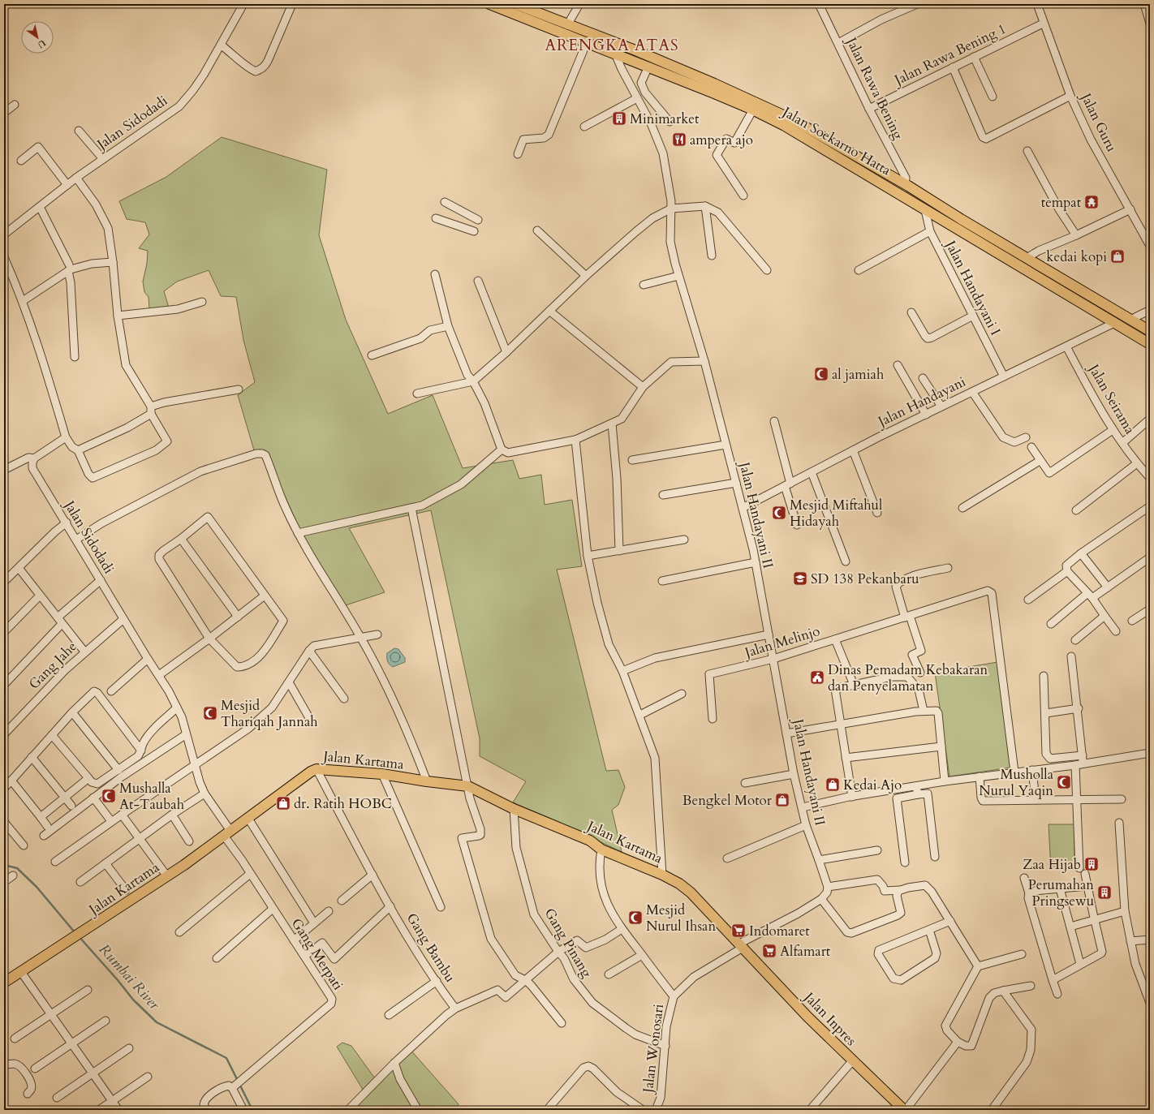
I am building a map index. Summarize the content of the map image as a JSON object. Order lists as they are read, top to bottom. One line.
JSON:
{"streets":{"main road":["Jalan Soekarno Hatta","Jalan Kartama","Jalan Inpres"],"street":["Jalan Rawa Bening 1","Jalan Rawa Bening","Jalan Sidodadi","Jalan Guru","Jalan Handayani I","Jalan Seirama","Jalan Handayani","Jalan Handayani II","Jalan Melinjo","Gang Jahe","Gang Pinang","Gang Bambu","Gang Merpati","Jalan Wonosari"]},"crossings":[["Jalan Rawa Bening 1","Jalan Rawa Bening"],["Jalan Rawa Bening 1","Jalan Guru"],["Jalan Rawa Bening","Jalan Soekarno Hatta"],["Jalan Sidodadi","Gang Jahe"],["Jalan Sidodadi","Jalan Kartama"],["Jalan Sidodadi","Gang Merpati"],["Jalan Soekarno Hatta","Jalan Handayani I"],["Jalan Soekarno Hatta","Jalan Handayani"],["Jalan Soekarno Hatta","Jalan Handayani II"],["Jalan Handayani I","Jalan Handayani"],["Jalan Seirama","Jalan Handayani"],["Jalan Handayani","Jalan Handayani II"],["Jalan Handayani II","Jalan Melinjo"],["Jalan Kartama","Gang Pinang"],["Jalan Kartama","Gang Bambu"],["Jalan Kartama","Gang Merpati"],["Jalan Kartama","Jalan Inpres"],["Jalan Kartama","Jalan Wonosari"],["Gang Pinang","Jalan Wonosari"],["Jalan Inpres","Jalan Wonosari"]],"districts":["ARENGKA ATAS"],"water":["Rumbai River"],"places":{"building":["Minimarket","Zaa Hijab","Perumahan Pringsewu"],"restaurant":["ampera ajo"],"temple":["tempat"],"shop":["kedai kopi","Kedai Ajo","Bengkel Motor","dr. Ratih HOBC"],"mosque":["al jamiah","Mesjid Miftahul Hidayah","Mesjid Thariqah Jannah","Musholla Nurul Yaqin","Mushalla At-Taubah","Mesjid Nurul Ihsan"],"school or university":["SD 138 Pekanbaru"],"public building":["Dinas Pemadam Kebakaran dan Penyelamatan"],"supermarket":["Indomaret","Alfamart"]},"north":"bottom right"}
